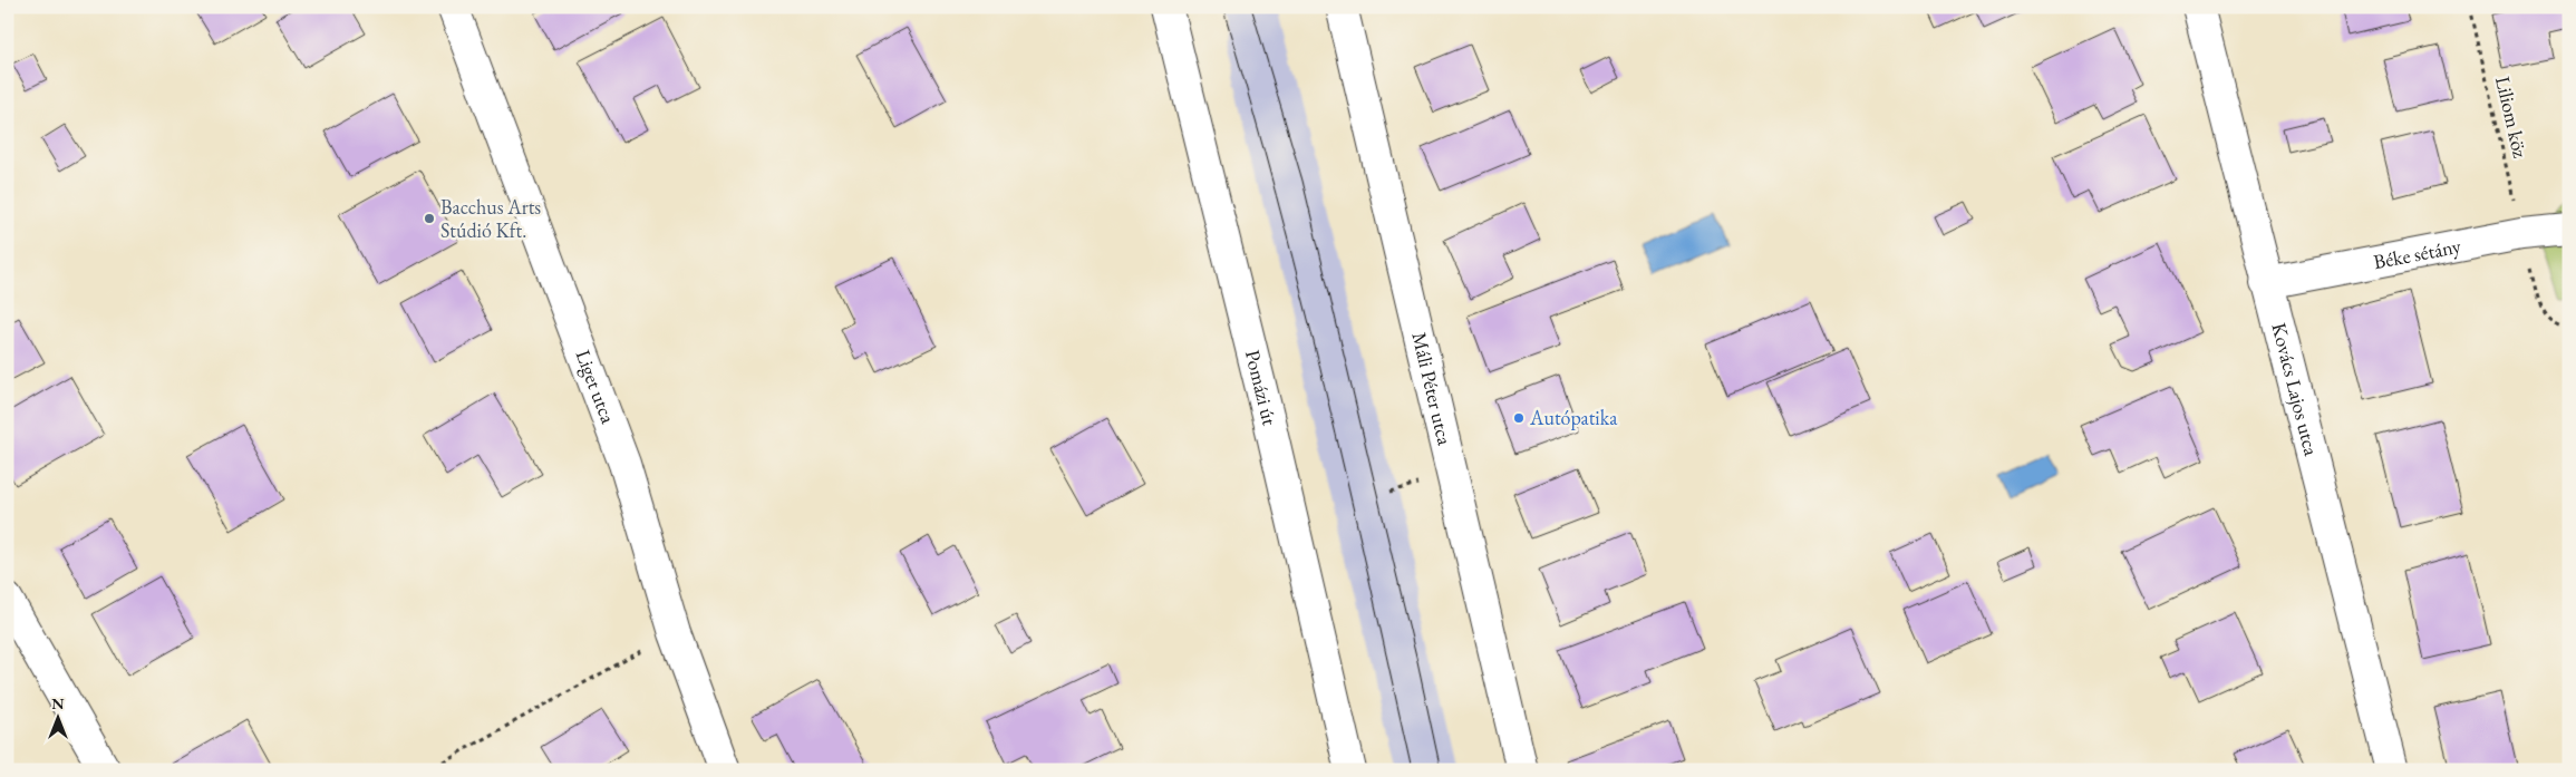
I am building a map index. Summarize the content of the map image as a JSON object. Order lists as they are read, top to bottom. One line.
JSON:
{"streets":{"street":["Béke sétány","Liget utca","Pomázi út","Máli Péter utca","Kovács Lajos utca"],"path":["Liliom köz"]},"crossings":[["Liliom köz","Béke sétány"],["Béke sétány","Kovács Lajos utca"]],"places":["Bacchus Arts Stúdió Kft.","Autópatika"],"north":"top"}
